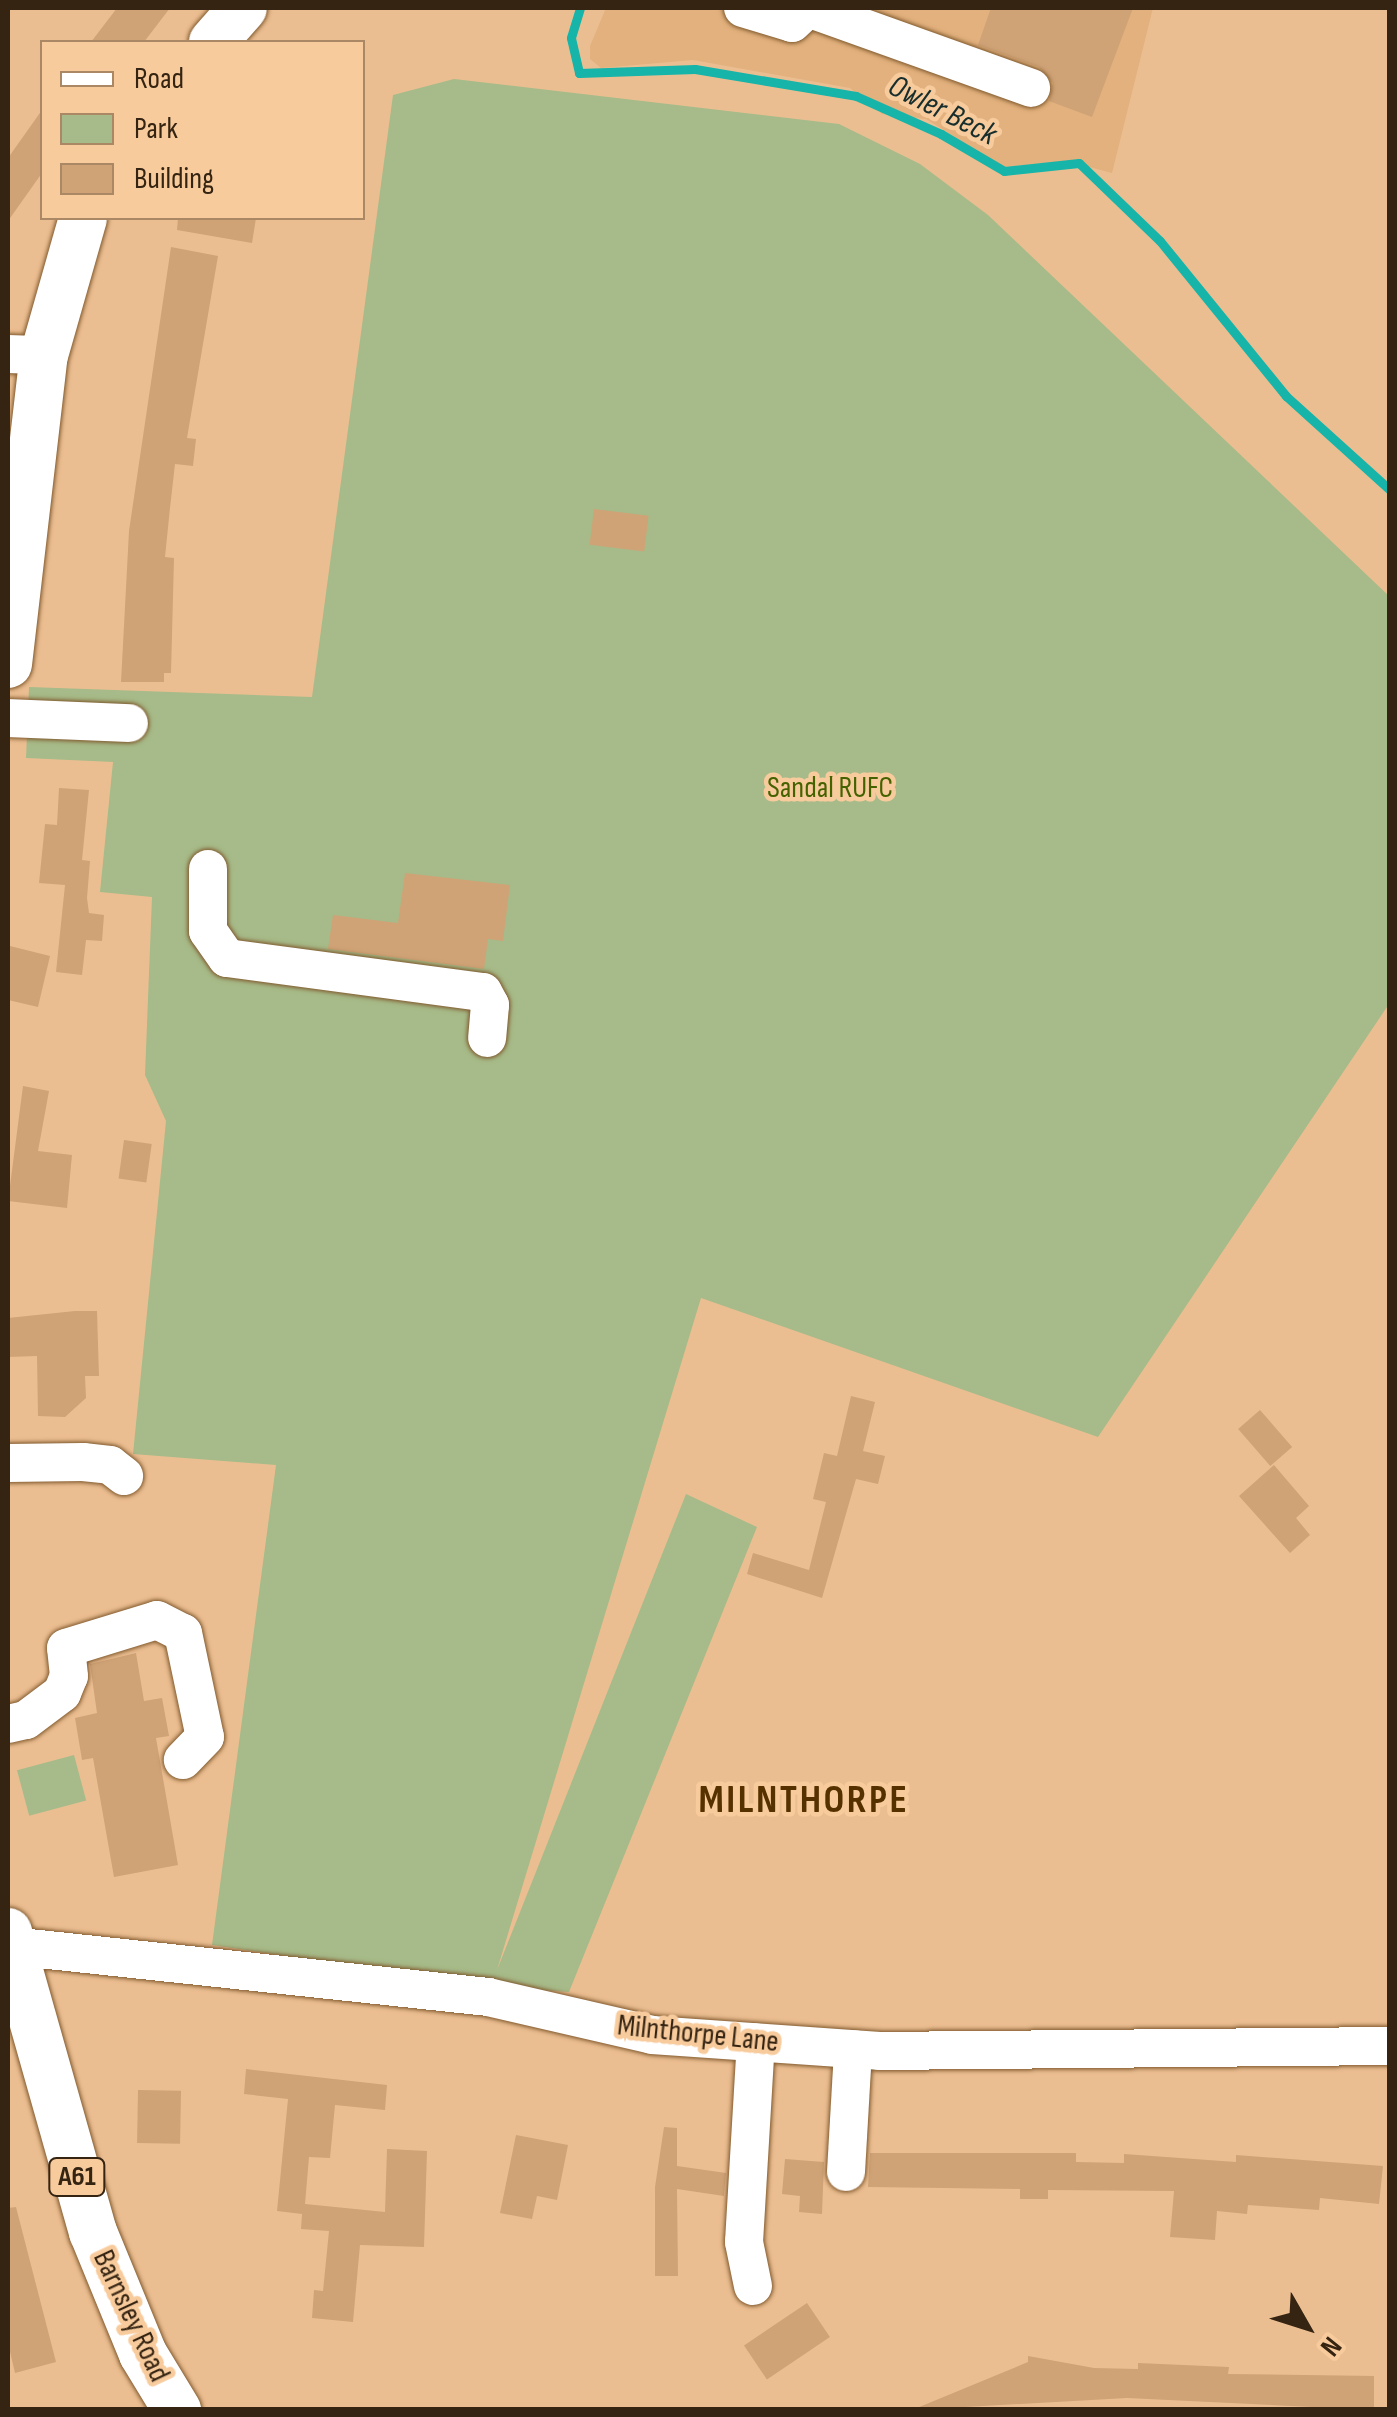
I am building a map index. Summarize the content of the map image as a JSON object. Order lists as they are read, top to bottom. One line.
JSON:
{"streets":{"main road":["A61","Barnsley Road"],"street":["Milnthorpe Lane"]},"crossings":[["Milnthorpe Lane","Barnsley Road"]],"districts":["MILNTHORPE"],"water":["Owler Beck"],"parks":["Sandal RUFC"],"legend":["Road","Park","Building"],"north":"bottom right"}
